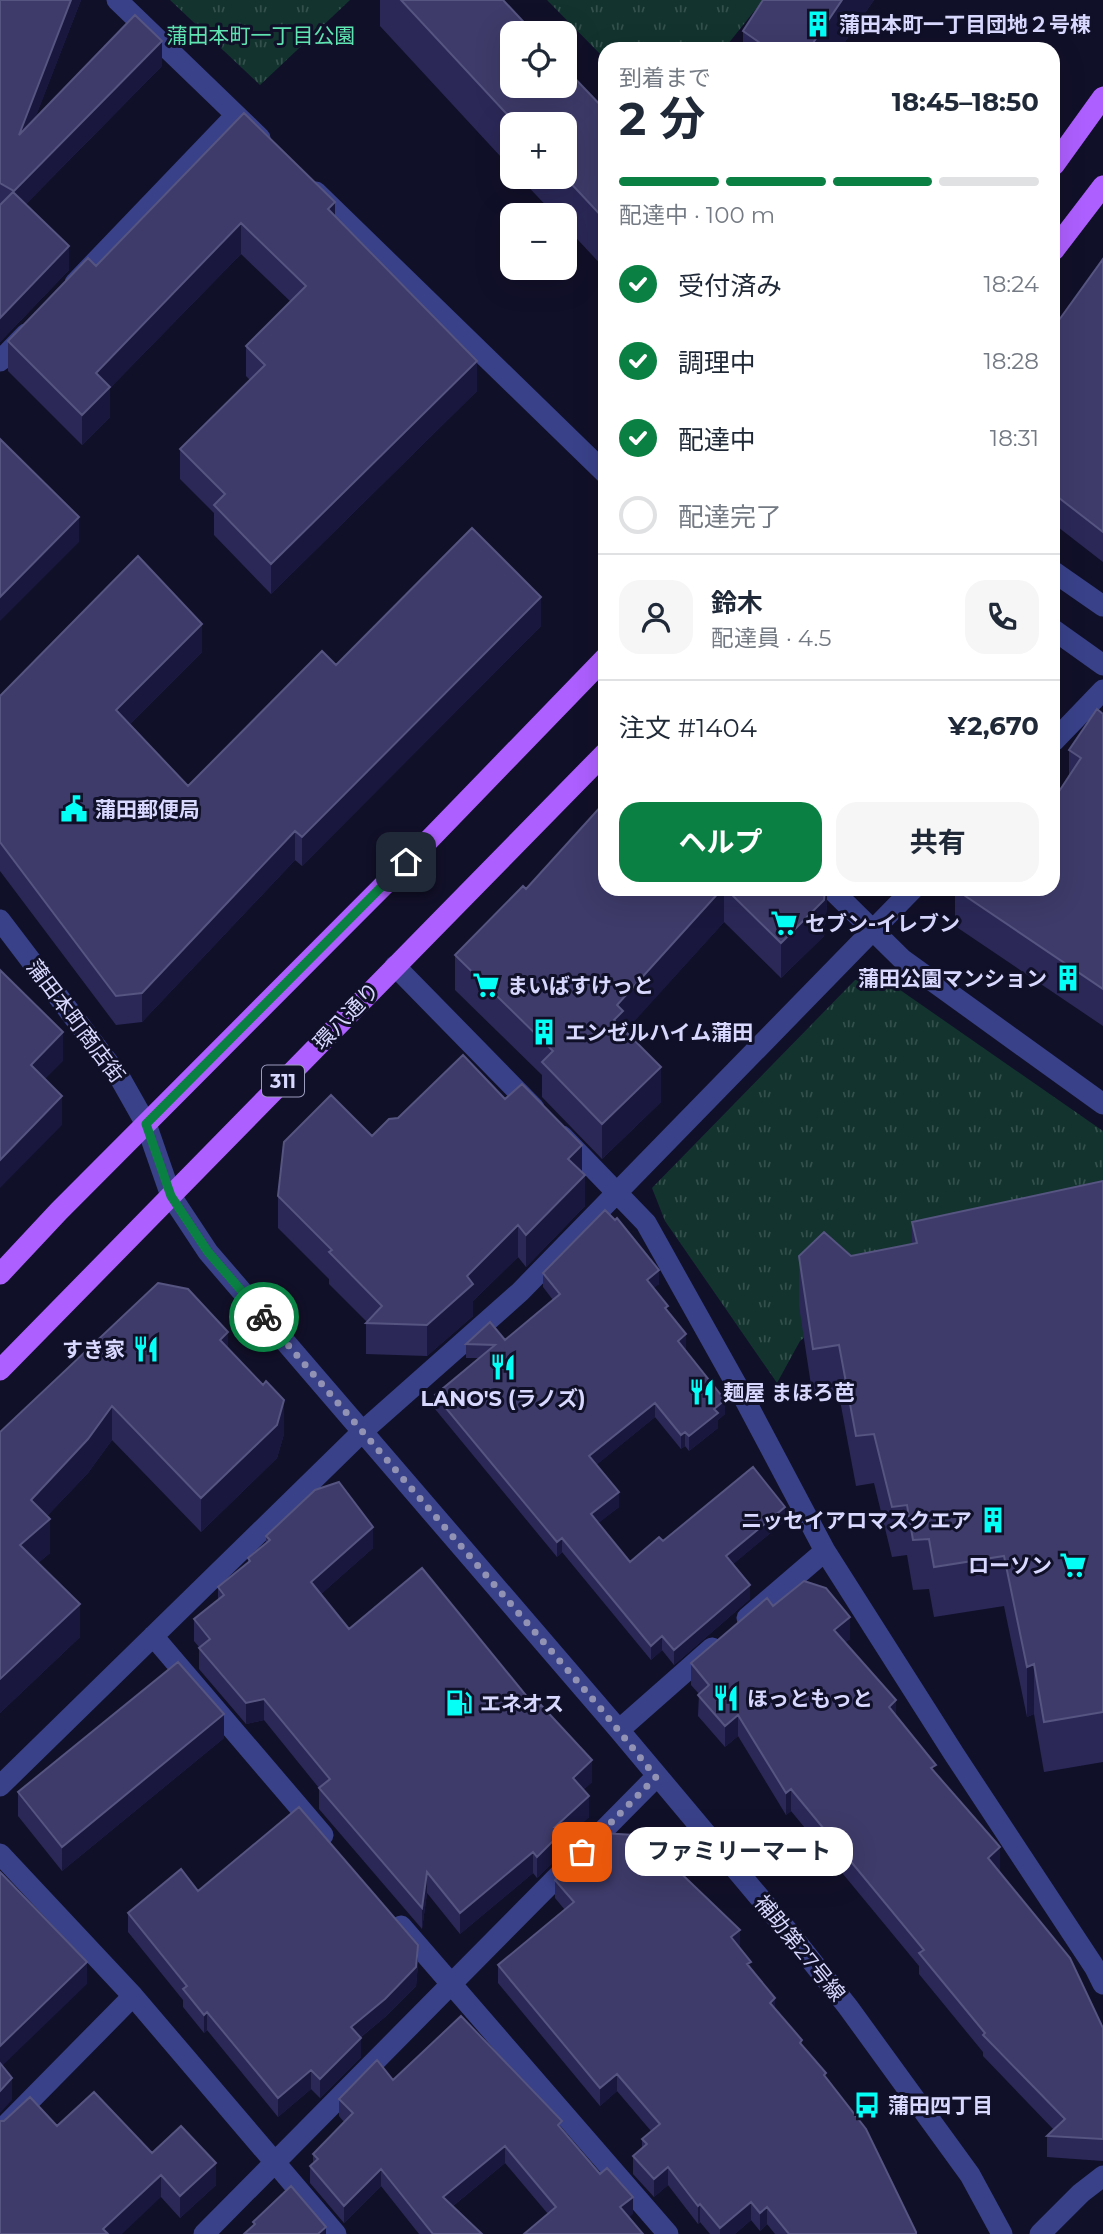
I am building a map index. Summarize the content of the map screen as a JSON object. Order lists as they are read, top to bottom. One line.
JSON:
{"streets":{"main road":["環八通り","311"],"street":["蒲田本町商店街","補助第27号線"]},"crossings":[["環八通り","蒲田本町商店街"],["環八通り","補助第27号線"],["蒲田本町商店街","補助第27号線"]],"parks":["蒲田本町一丁目公園"],"places":{"building":["蒲田本町一丁目団地２号棟","蒲田公園マンション","エンゼルハイム蒲田","ニッセイアロマスクエア"],"public building":["蒲田郵便局"],"supermarket":["セブン-イレブン","まいばすけっと","ローソン"],"restaurant":["すき家","LANO'S (ラノズ)","麺屋 まほろ芭","ほっともっと"],"fuel station":["エネオス"],"other":["ファミリーマート"],"bus stop":["蒲田四丁目"]},"page":{"map_buttons":["+","−"],"heading":["2 分","到着まで","18:45–18:50"],"panel":["鈴木","配達員 · 4.5","注文 #1404","¥2,670"],"bar":"配達中 · 100 m","list":[["受付済み","18:24"],["調理中","18:28"],["配達中","18:31"],"配達完了"],"buttons":["ヘルプ","共有"],"bubble":"ファミリーマート"}}
